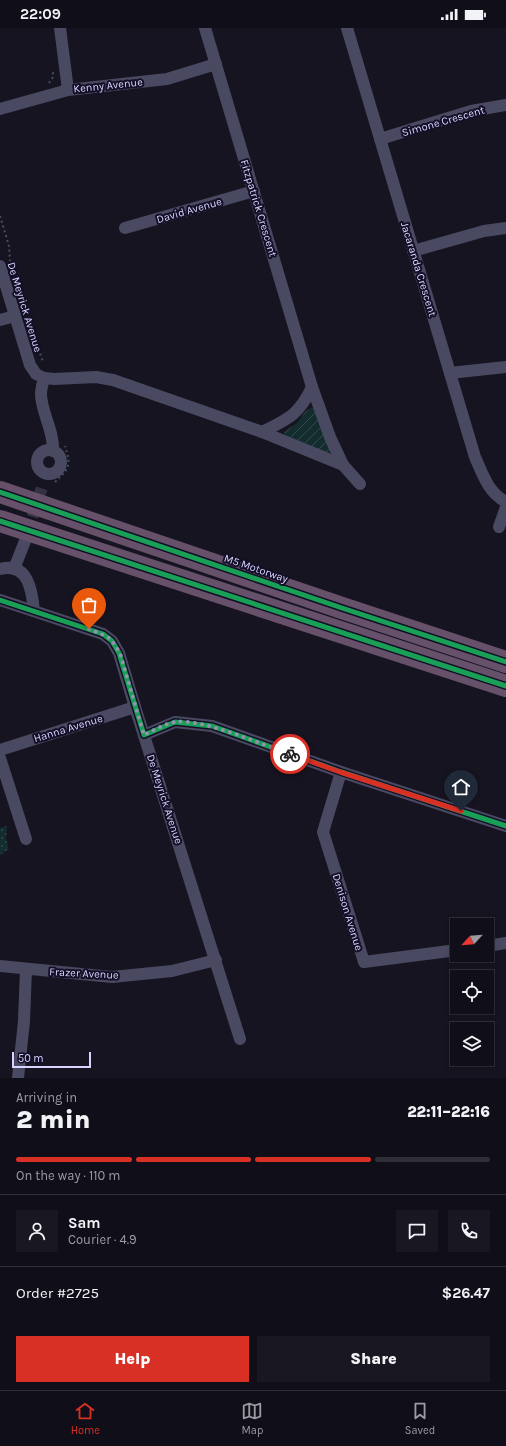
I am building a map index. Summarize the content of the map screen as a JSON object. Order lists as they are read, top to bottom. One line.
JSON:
{"streets":{"highway":["M5 Motorway"],"street":["Kenny Avenue","Simone Crescent","Fitzpatrick Crescent","David Avenue","Jacaranda Crescent","De Meyrick Avenue","Hanna Avenue","Denison Avenue","Frazer Avenue"]},"crossings":[["Kenny Avenue","Fitzpatrick Crescent"],["Simone Crescent","Jacaranda Crescent"],["Fitzpatrick Crescent","David Avenue"],["Fitzpatrick Crescent","De Meyrick Avenue"],["De Meyrick Avenue","Hanna Avenue"],["De Meyrick Avenue","Frazer Avenue"]],"scale_bar":"50 m","north":"bottom left","page":{"status":"22:09","scale":"50 m","heading":["2 min","Arriving in","22:11–22:16"],"panel":["Sam","Courier · 4.9","Order #2725","$26.47"],"bar":"On the way · 110 m","buttons":["Help","Share"],"tabs":["Home","Map","Saved"]}}
